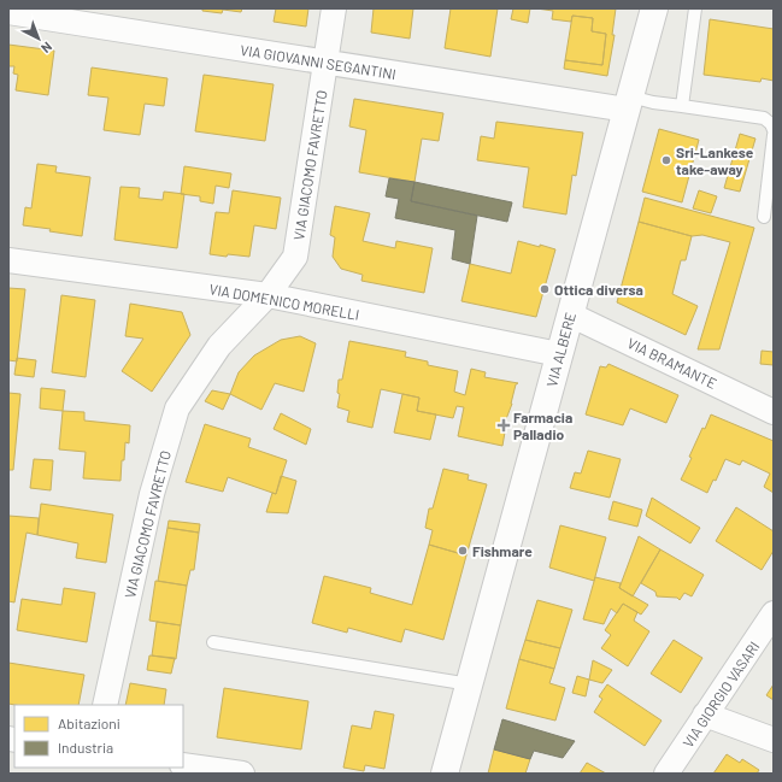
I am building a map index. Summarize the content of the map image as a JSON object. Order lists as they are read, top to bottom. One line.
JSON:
{"streets":{"street":["VIA GIOVANNI SEGANTINI","VIA GIACOMO FAVRETTO","VIA DOMENICO MORELLI","VIA ALBERE","VIA BRAMANTE","VIA GIORGIO VASARI"]},"crossings":[["VIA GIOVANNI SEGANTINI","VIA GIACOMO FAVRETTO"],["VIA GIOVANNI SEGANTINI","VIA ALBERE"],["VIA GIACOMO FAVRETTO","VIA DOMENICO MORELLI"],["VIA DOMENICO MORELLI","VIA ALBERE"],["VIA ALBERE","VIA BRAMANTE"]],"places":{"other":["Sri-Lankese take-away","Ottica diversa","Fishmare"],"health":["Farmacia Palladio"]},"legend":["Abitazioni","Industria"],"north":"bottom right"}
